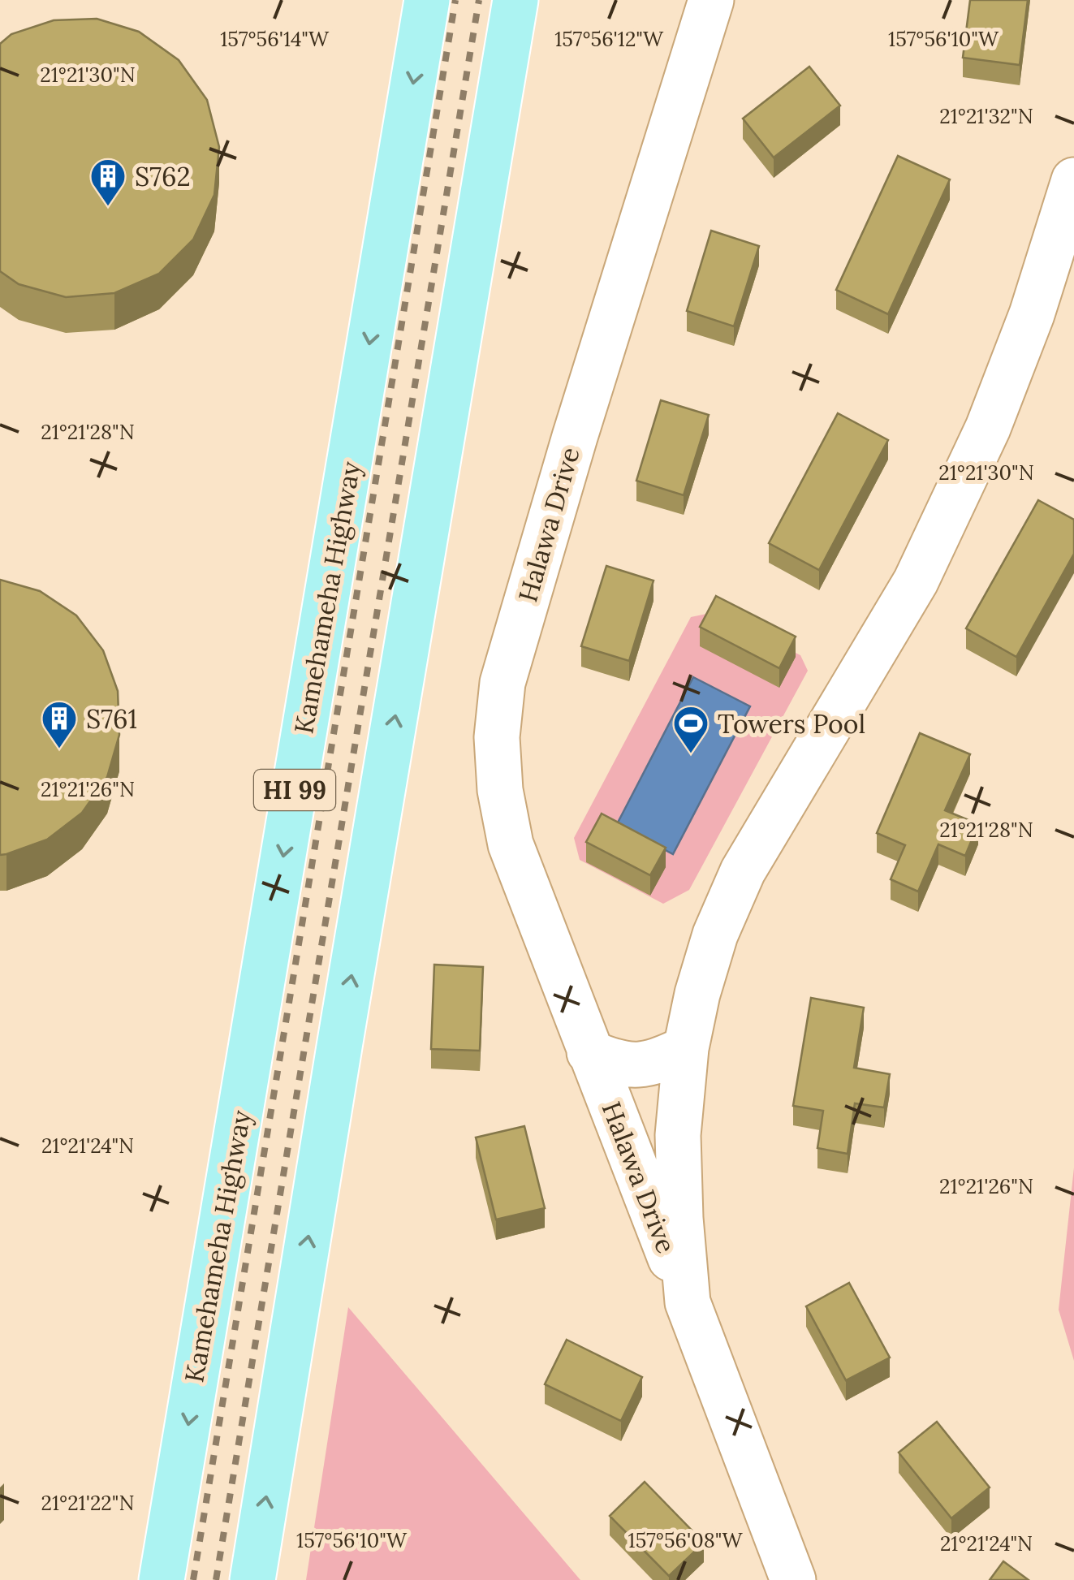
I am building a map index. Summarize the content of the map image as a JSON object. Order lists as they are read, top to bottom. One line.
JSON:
{"streets":{"main road":["Kamehameha Highway","HI 99"],"street":["Halawa Drive"]},"places":{"building":["S762","S761"],"sports":["Towers Pool"]},"coordinates":["157°56'14\"W","157°56'12\"W","157°56'10\"W","21°21'30\"N","21°21'32\"N","21°21'28\"N","21°21'26\"N","21°21'24\"N","21°21'22\"N","157°56'08\"W"]}
